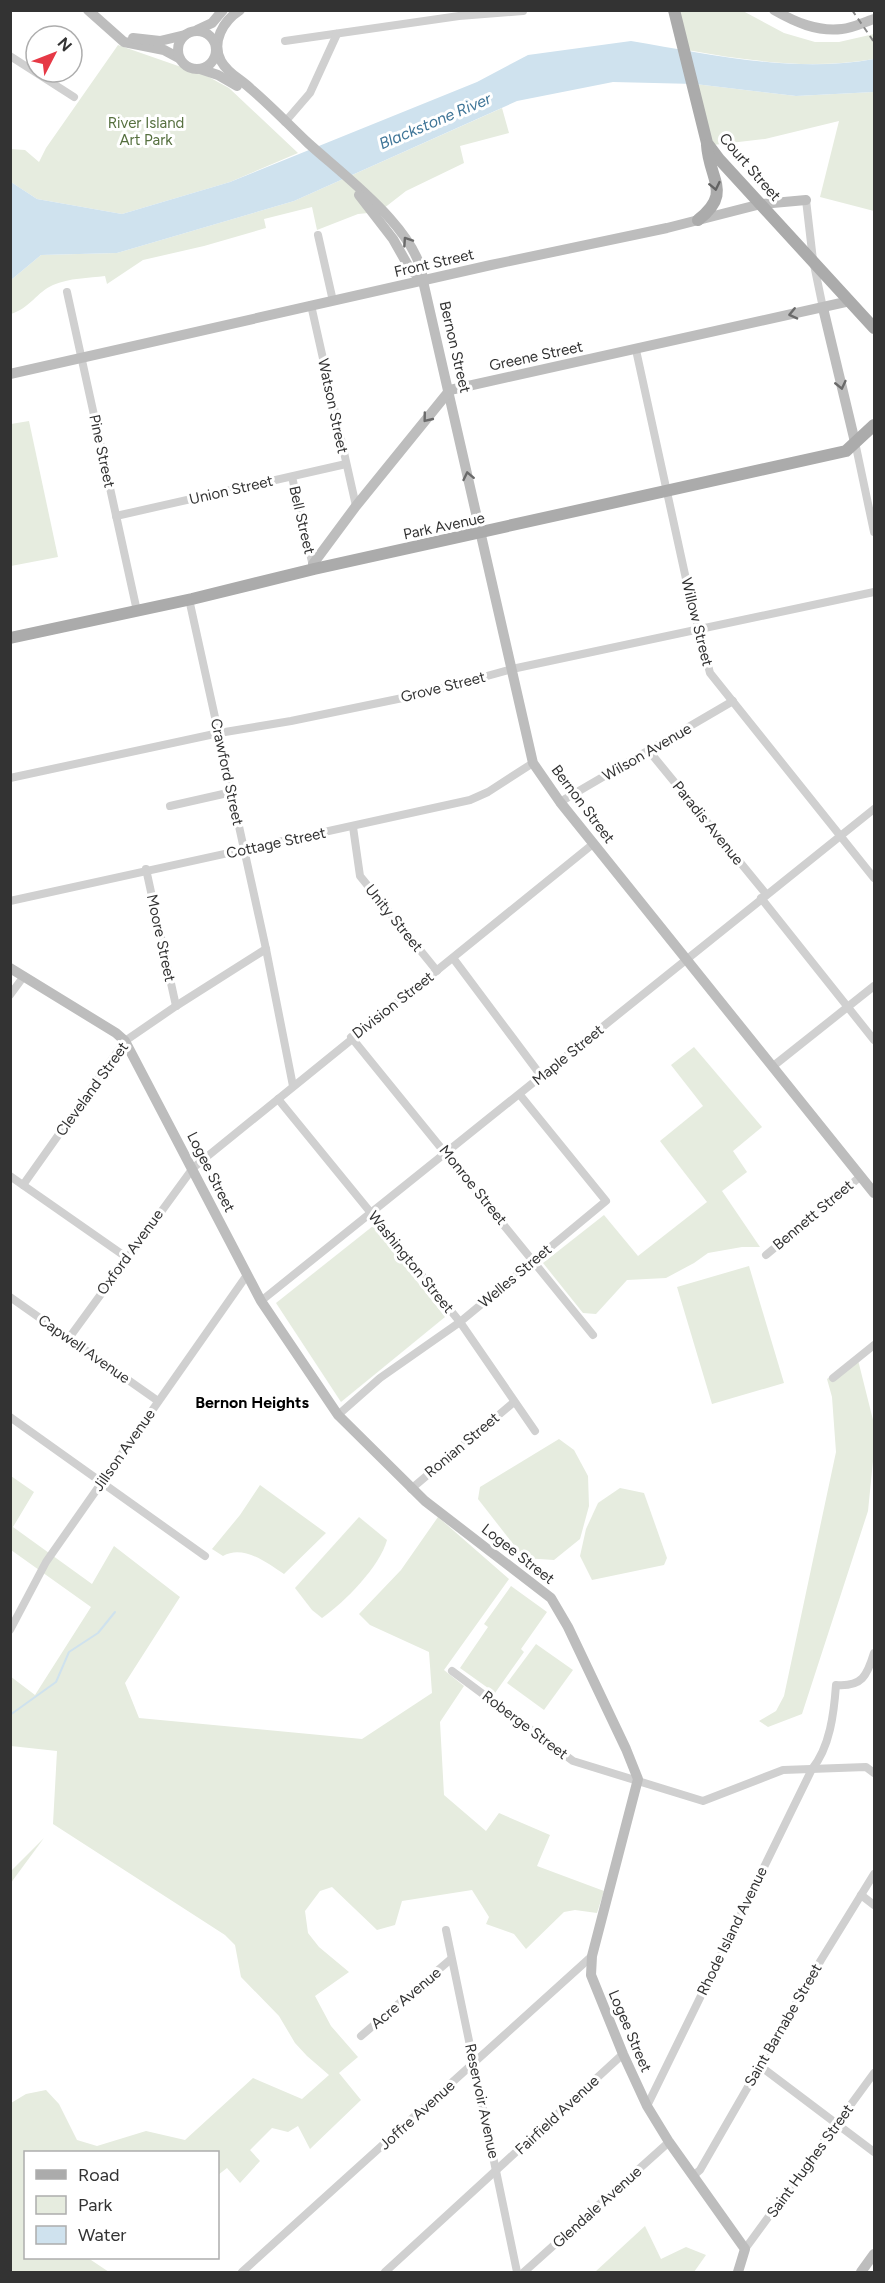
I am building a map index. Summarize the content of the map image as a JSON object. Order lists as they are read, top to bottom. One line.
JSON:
{"streets":{"main road":["Court Street","Park Avenue"],"street":["Front Street","Bernon Street","Greene Street","Watson Street","Pine Street","Union Street","Bell Street","Willow Street","Grove Street","Wilson Avenue","Crawford Street","Paradis Avenue","Cottage Street","Unity Street","Moore Street","Division Street","Maple Street","Cleveland Street","Logee Street","Monroe Street","Bennett Street","Oxford Avenue","Washington Street","Welles Street","Capwell Avenue","Ronian Street","Jillson Avenue","Roberge Street","Rhode Island Avenue","Acre Avenue","Saint Barnabe Street","Reservoir Avenue","Joffre Avenue","Fairfield Avenue","Saint Hughes Street","Glendale Avenue"]},"crossings":[["Court Street","Front Street"],["Court Street","Greene Street"],["Front Street","Bernon Street"],["Front Street","Greene Street"],["Front Street","Watson Street"],["Front Street","Pine Street"],["Bernon Street","Greene Street"],["Bernon Street","Park Avenue"],["Bernon Street","Grove Street"],["Bernon Street","Wilson Avenue"],["Bernon Street","Cottage Street"],["Bernon Street","Division Street"],["Bernon Street","Maple Street"],["Bernon Street","Bennett Street"],["Greene Street","Willow Street"],["Watson Street","Union Street"],["Pine Street","Union Street"],["Pine Street","Park Avenue"],["Union Street","Bell Street"],["Bell Street","Park Avenue"],["Park Avenue","Willow Street"],["Park Avenue","Crawford Street"],["Willow Street","Grove Street"],["Willow Street","Wilson Avenue"],["Willow Street","Maple Street"],["Grove Street","Crawford Street"],["Wilson Avenue","Paradis Avenue"],["Crawford Street","Cottage Street"],["Crawford Street","Division Street"],["Crawford Street","Cleveland Street"],["Paradis Avenue","Maple Street"],["Cottage Street","Unity Street"],["Cottage Street","Moore Street"],["Unity Street","Division Street"],["Moore Street","Cleveland Street"],["Division Street","Logee Street"],["Division Street","Monroe Street"],["Division Street","Oxford Avenue"],["Division Street","Washington Street"],["Maple Street","Logee Street"],["Maple Street","Monroe Street"],["Maple Street","Washington Street"],["Maple Street","Welles Street"],["Cleveland Street","Logee Street"],["Logee Street","Oxford Avenue"],["Logee Street","Welles Street"],["Logee Street","Ronian Street"],["Logee Street","Jillson Avenue"],["Logee Street","Roberge Street"],["Logee Street","Rhode Island Avenue"],["Logee Street","Saint Barnabe Street"],["Logee Street","Joffre Avenue"],["Logee Street","Fairfield Avenue"],["Logee Street","Saint Hughes Street"],["Logee Street","Glendale Avenue"],["Monroe Street","Welles Street"],["Oxford Avenue","Capwell Avenue"],["Washington Street","Welles Street"],["Washington Street","Ronian Street"],["Capwell Avenue","Jillson Avenue"],["Roberge Street","Rhode Island Avenue"],["Acre Avenue","Reservoir Avenue"],["Reservoir Avenue","Joffre Avenue"],["Reservoir Avenue","Fairfield Avenue"]],"one_way":["Greene Street"],"districts":["Bernon Heights"],"water":["Blackstone River"],"parks":["River Island Art Park"],"legend":["Road","Park","Water"],"north":"top right"}
